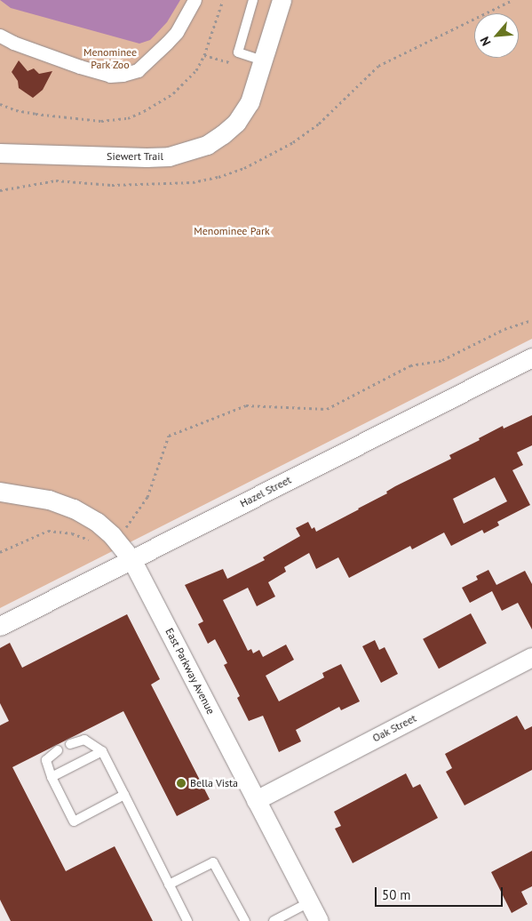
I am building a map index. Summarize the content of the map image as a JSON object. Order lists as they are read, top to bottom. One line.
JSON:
{"streets":{"street":["Siewert Trail","Hazel Street","East Parkway Avenue","Oak Street"]},"crossings":[["Hazel Street","East Parkway Avenue"],["East Parkway Avenue","Oak Street"]],"parks":["Menominee Park Zoo","Menominee Park"],"places":["Bella Vista"],"scale_bar":"50 m","north":"bottom left"}
